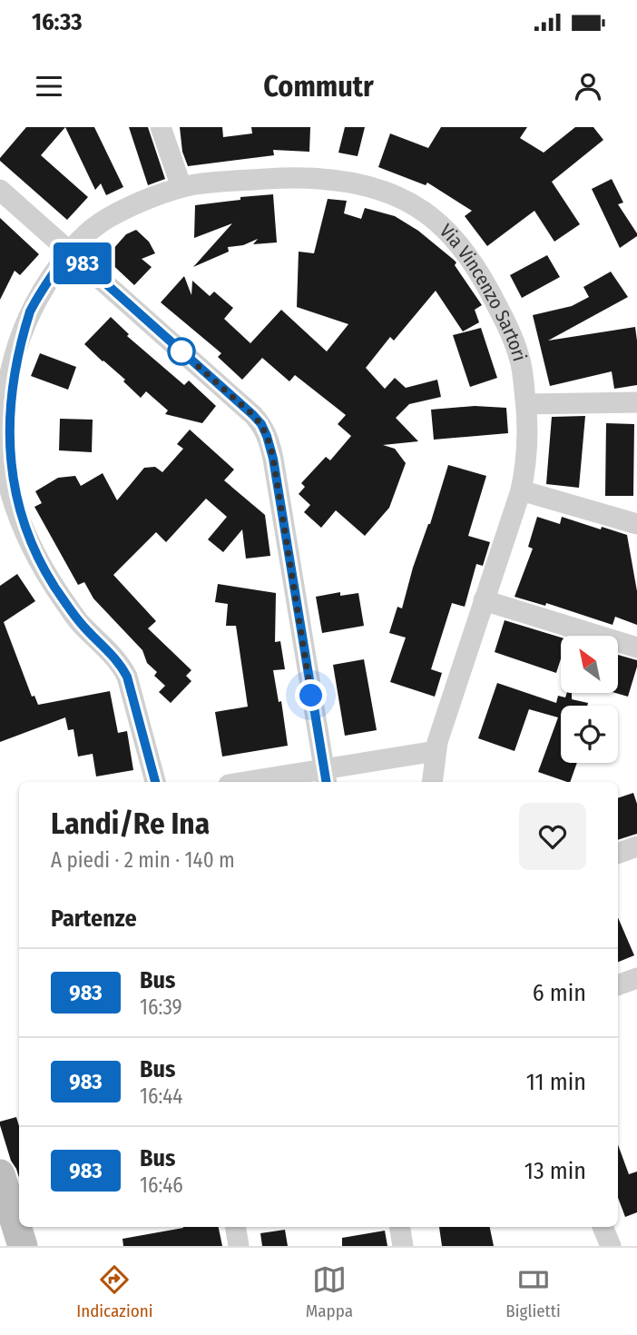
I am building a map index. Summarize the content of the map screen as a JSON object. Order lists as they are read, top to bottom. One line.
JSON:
{"streets":{"street":["Via Vincenzo Sartori"]},"lines":["bus line 983"],"north":"top left","page":{"status":"16:33","header":"Commutr","on_map":"983","heading":[["Landi/Re Ina","A piedi · 2 min · 140 m"],"Partenze"],"list":[{"mark":"983","name":"Bus","note":"16:39","value":"6 min"},{"mark":"983","name":"Bus","note":"16:44","value":"11 min"},{"mark":"983","name":"Bus","note":"16:46","value":"13 min"}],"tabs":["Indicazioni","Mappa","Biglietti"]}}
